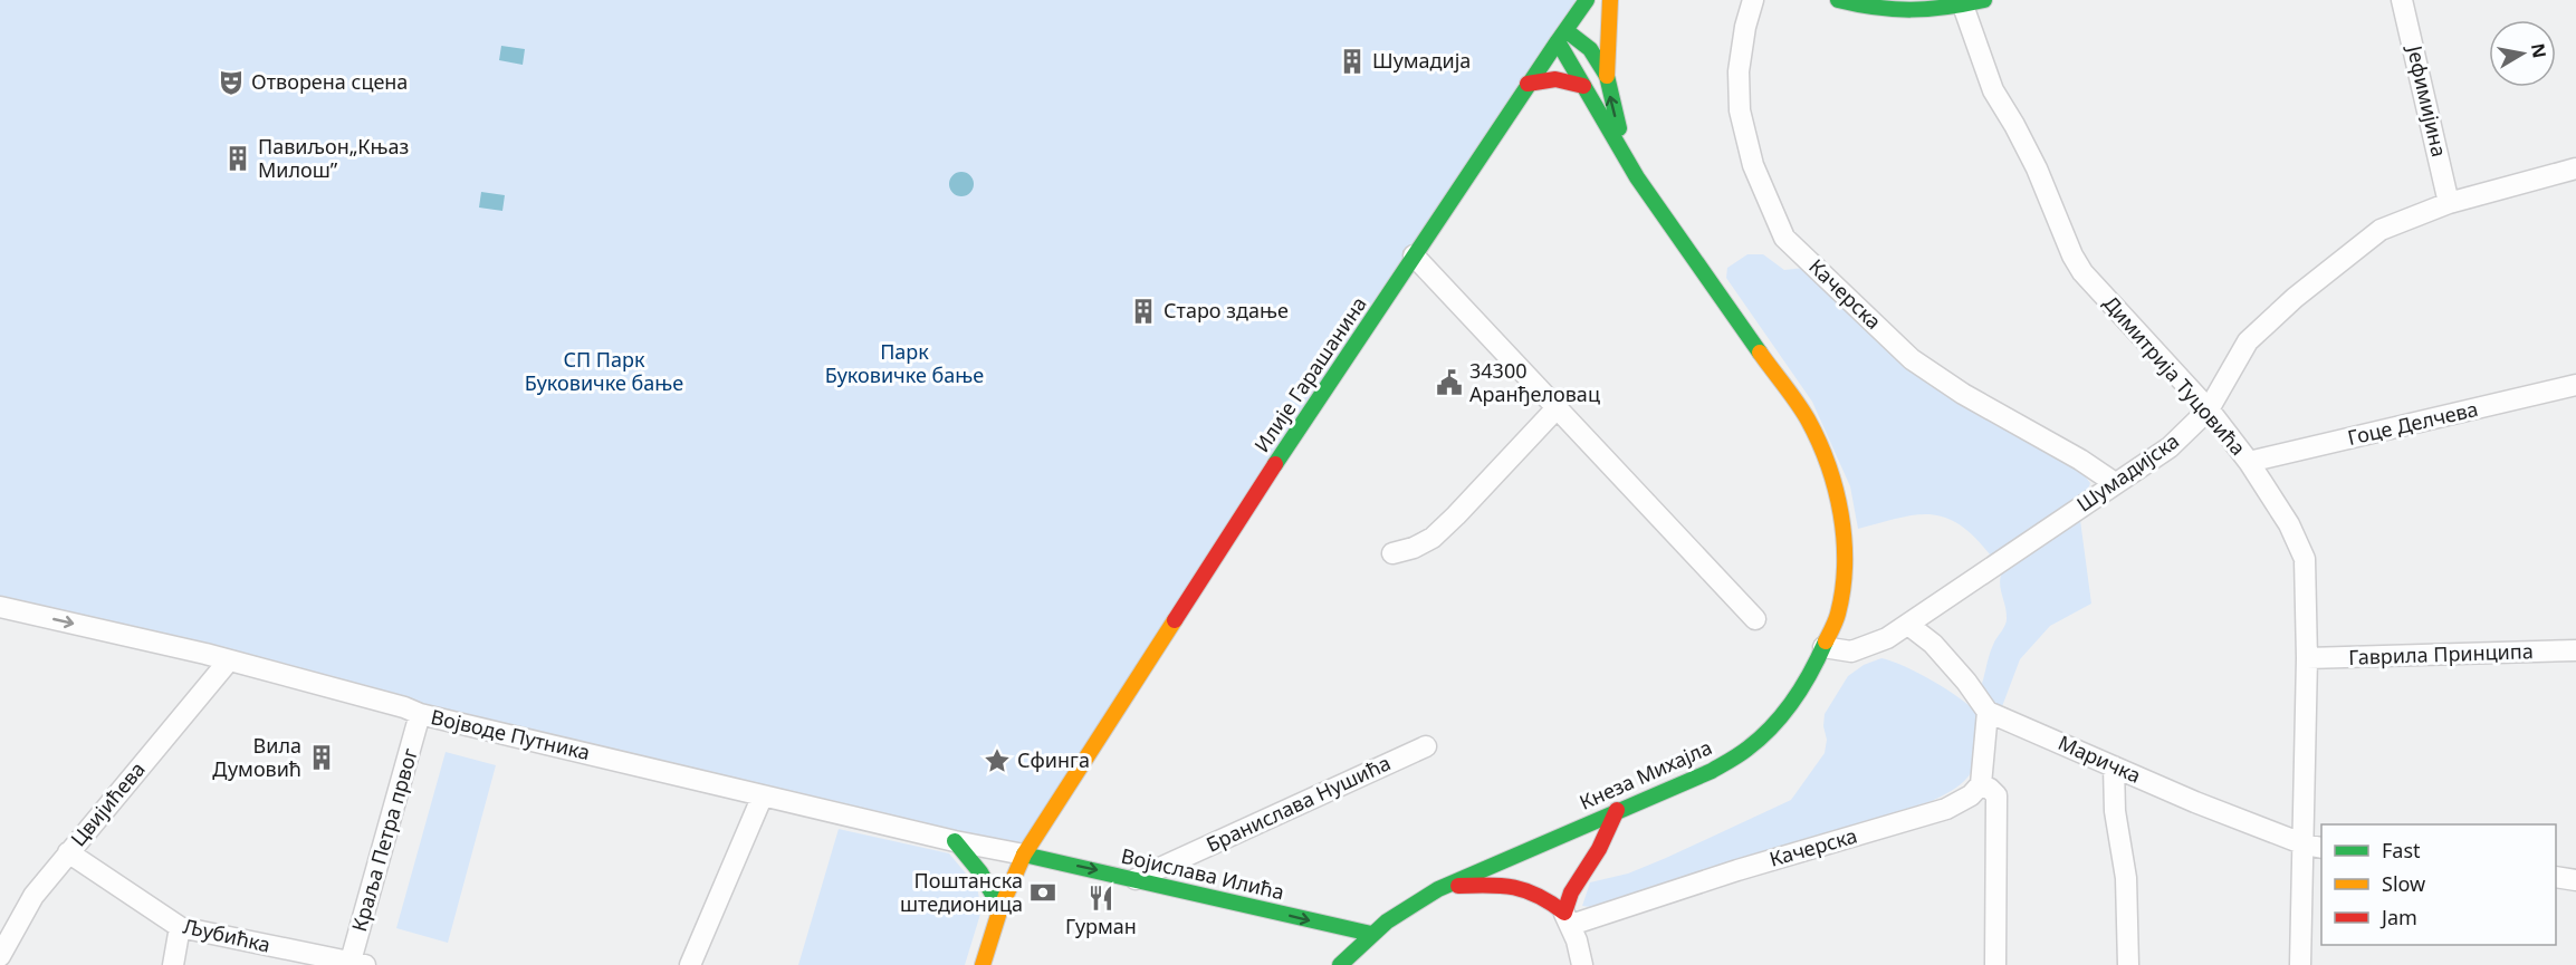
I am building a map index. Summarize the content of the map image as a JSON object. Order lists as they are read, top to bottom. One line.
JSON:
{"streets":{"main road":["Илије Гарашанина","Кнеза Михајла","Војислава Илића"],"street":["Јефимијина","Качерска","Димитрија Туцовића","Гоце Делчева","Шумадијска","Гаврила Принципа","Војводе Путника","Маричка","Цвијићева","Бранислава Нушића","Краља Петра првог","Љубићка"]},"crossings":[["Јефимијина","Шумадијска"],["Качерска","Шумадијска"],["Илије Гарашанина","Војводе Путника"],["Илије Гарашанина","Кнеза Михајла"],["Илије Гарашанина","Војислава Илића"],["Димитрија Туцовића","Гоце Делчева"],["Димитрија Туцовића","Шумадијска"],["Димитрија Туцовића","Гаврила Принципа"],["Димитрија Туцовића","Маричка"],["Шумадијска","Кнеза Михајла"],["Војводе Путника","Цвијићева"],["Војводе Путника","Краља Петра првог"],["Војводе Путника","Војислава Илића"],["Кнеза Михајла","Војислава Илића"],["Цвијићева","Љубићка"],["Бранислава Нушића","Војислава Илића"],["Краља Петра првог","Љубићка"]],"one_way":["Војислава Илића"],"parks":["Парк Буковичке бање","СП Парк Буковичке бање"],"places":{"building":["Шумадија","Павиљон„Књаз Милош”","Старо здање","Вила Думовић"],"theatre":["Отворена сцена"],"public building":["34300 Аранђеловац"],"place":["Сфинга"],"bank":["Поштанска штедионица"],"restaurant":["Гурман"]},"legend":["Fast","Slow","Jam"],"north":"right"}
